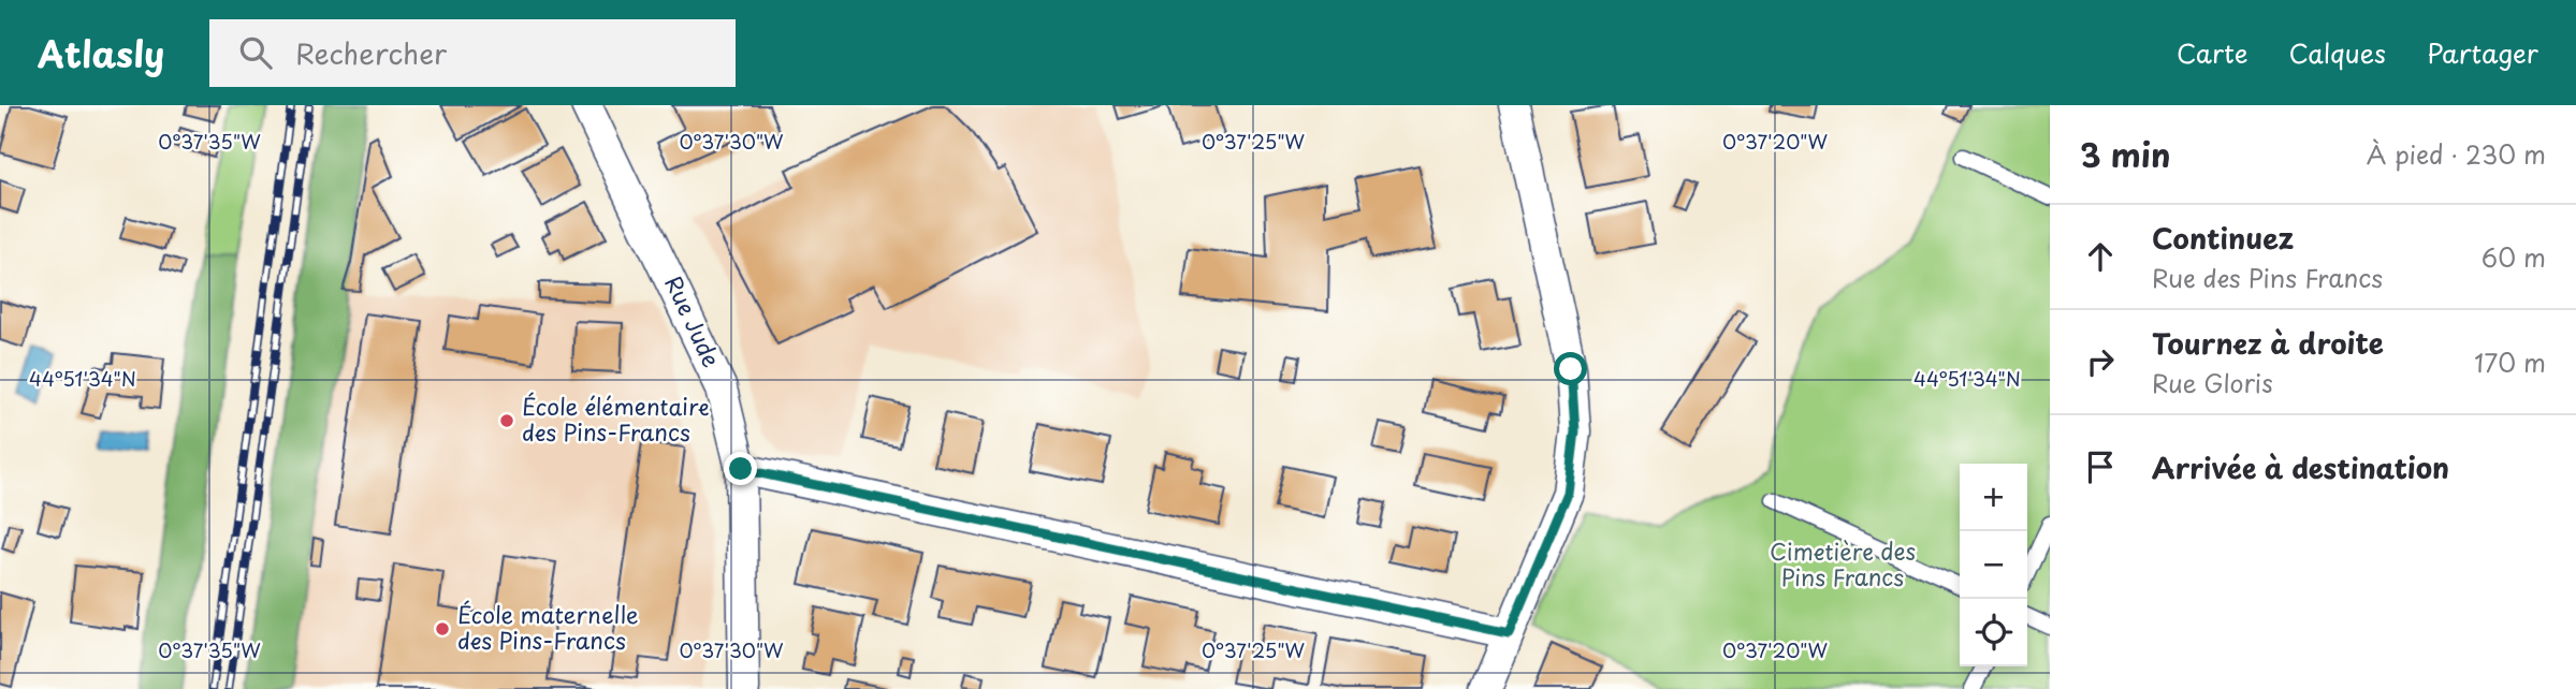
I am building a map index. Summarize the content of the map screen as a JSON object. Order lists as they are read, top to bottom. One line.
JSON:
{"streets":{"street":["Rue Jude"]},"parks":["Cimetière des Pins Francs"],"places":["École élémentaire des Pins-Francs","École maternelle des Pins-Francs"],"page":{"header":"Atlasly","search":"Rechercher","nav":["Carte","Calques","Partager"],"heading":["3 min","À pied · 230 m"],"list":[["Continuez","Rue des Pins Francs","60 m"],["Tournez à droite","Rue Gloris","170 m"],"Arrivée à destination"],"map_buttons":["+","−"]},"coordinates":["0°37'35\"W","0°37'30\"W","0°37'25\"W","0°37'20\"W","44°51'34\"N"]}
